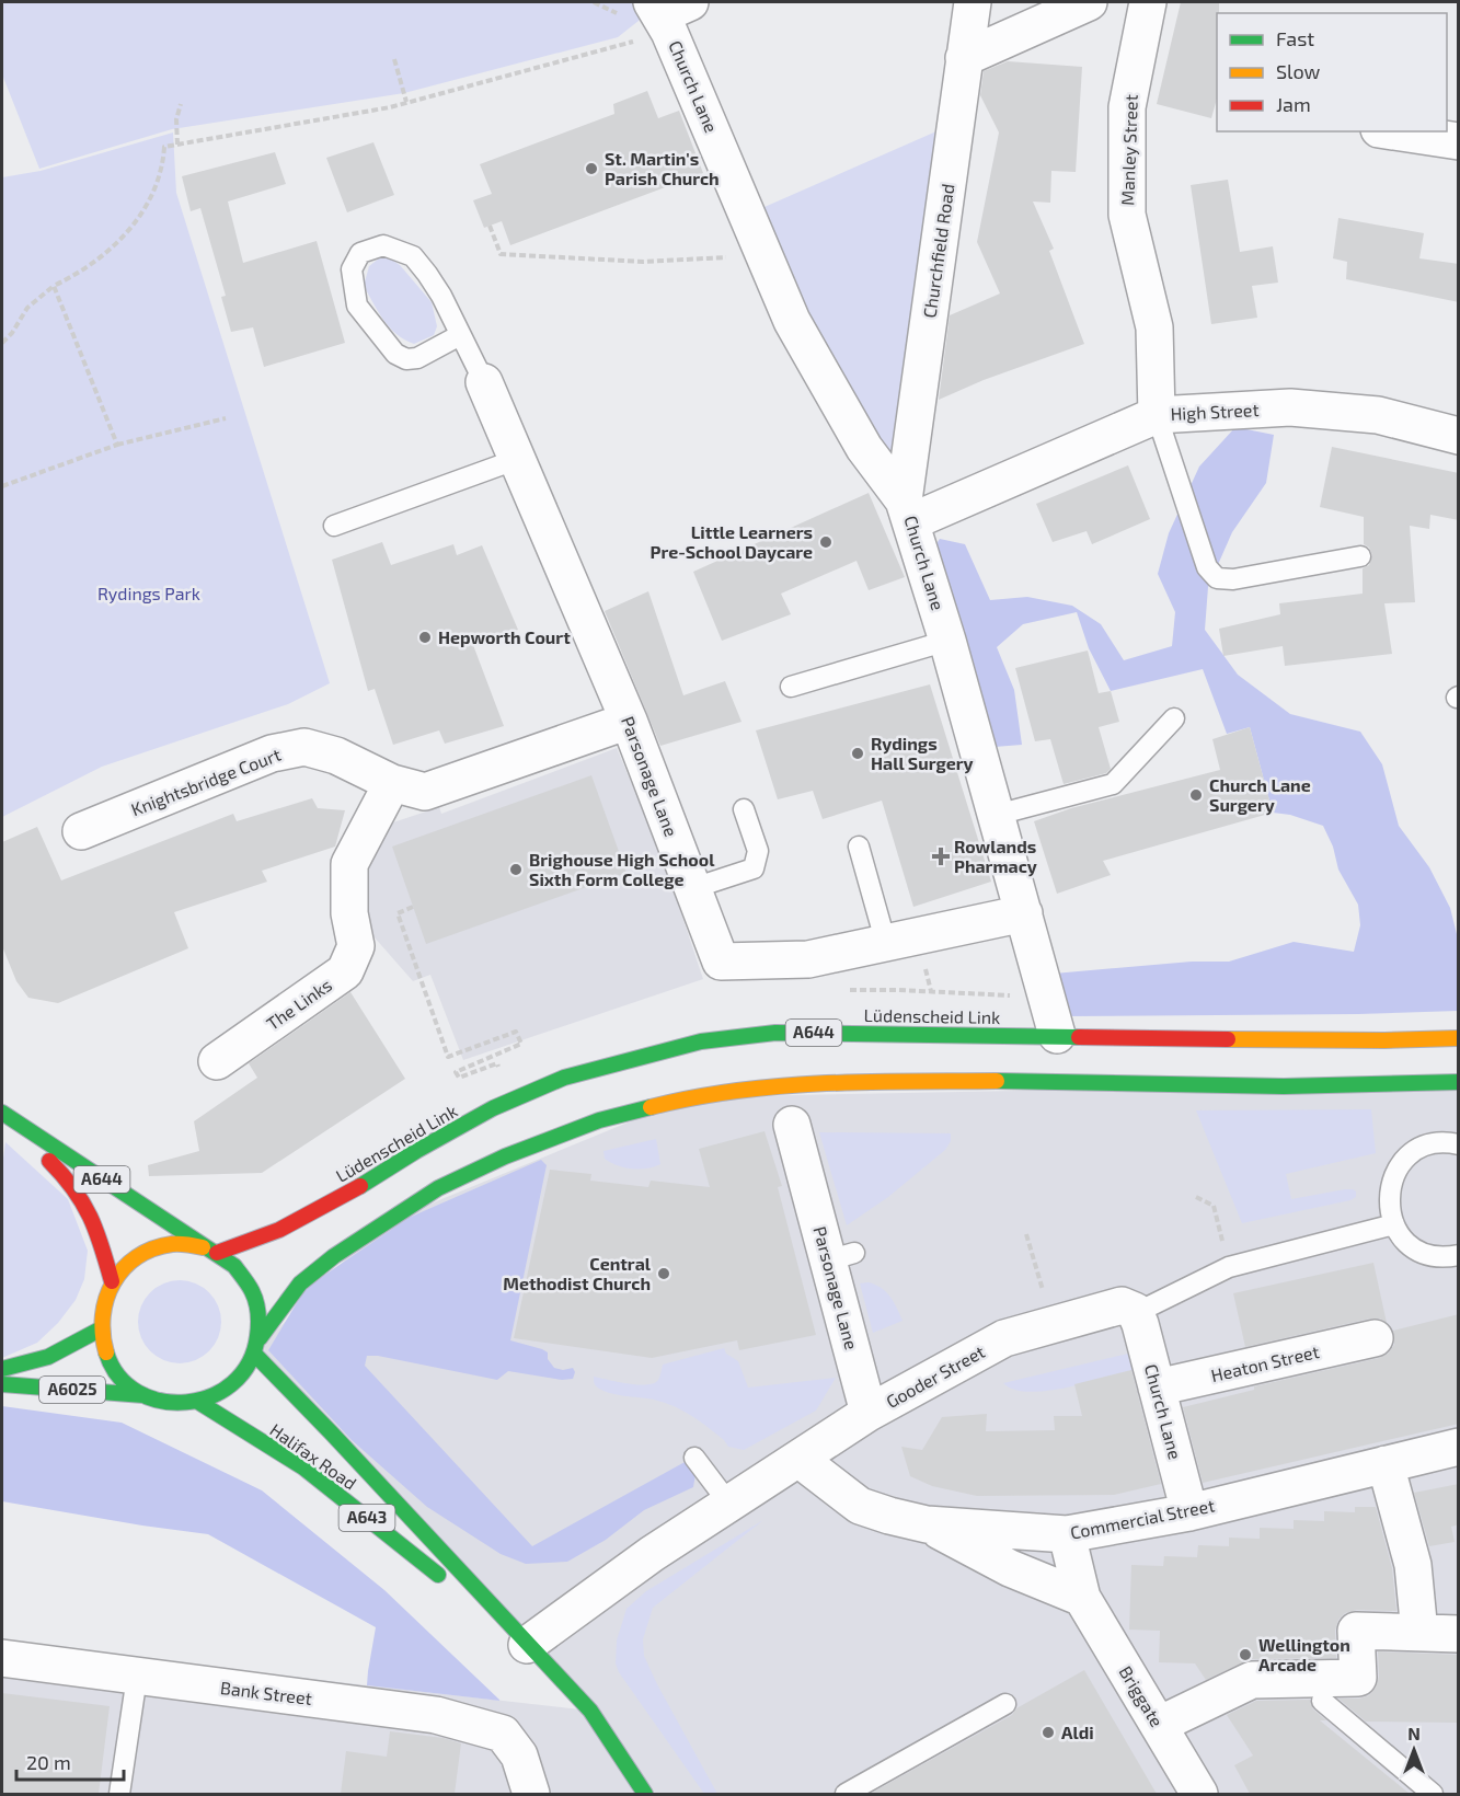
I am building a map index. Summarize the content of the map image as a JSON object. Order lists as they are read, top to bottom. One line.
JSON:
{"streets":{"main road":["Lüdenscheid Link","A644","A6025","Halifax Road","A643"],"street":["Church Lane","Manley Street","Churchfield Road","High Street","Parsonage Lane","Knightsbridge Court","The Links","Heaton Street","Gooder Street","Commercial Street","Bank Street","Briggate"]},"crossings":[["Church Lane","Churchfield Road"],["Church Lane","High Street"],["Church Lane","Parsonage Lane"],["Church Lane","Lüdenscheid Link"],["Church Lane","Heaton Street"],["Church Lane","Gooder Street"],["Church Lane","Commercial Street"],["Manley Street","High Street"],["Churchfield Road","High Street"],["Parsonage Lane","Knightsbridge Court"],["Parsonage Lane","Gooder Street"],["Knightsbridge Court","The Links"],["Lüdenscheid Link","A644"],["Lüdenscheid Link","A6025"],["Lüdenscheid Link","Halifax Road"],["A644","A6025"],["A644","Halifax Road"],["Gooder Street","Halifax Road"],["Gooder Street","Commercial Street"],["A6025","Halifax Road"],["Commercial Street","Briggate"]],"parks":["Rydings Park"],"places":{"other":["St. Martin's Parish Church","Little Learners Pre-School Daycare","Hepworth Court","Rydings Hall Surgery","Church Lane Surgery","Brighouse High School Sixth Form College","Central Methodist Church","Wellington Arcade","Aldi"],"health":["Rowlands Pharmacy"]},"legend":["Fast","Slow","Jam"],"scale_bar":"20 m","north":"top"}
